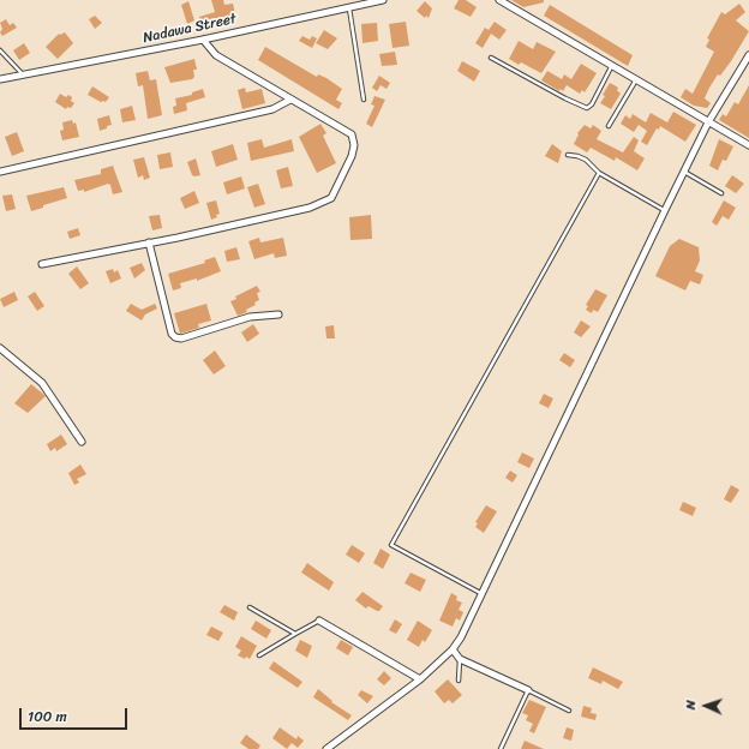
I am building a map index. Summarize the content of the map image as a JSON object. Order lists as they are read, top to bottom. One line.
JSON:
{"streets":{"street":["Nadawa Street"]},"scale_bar":"100 m","north":"left"}
